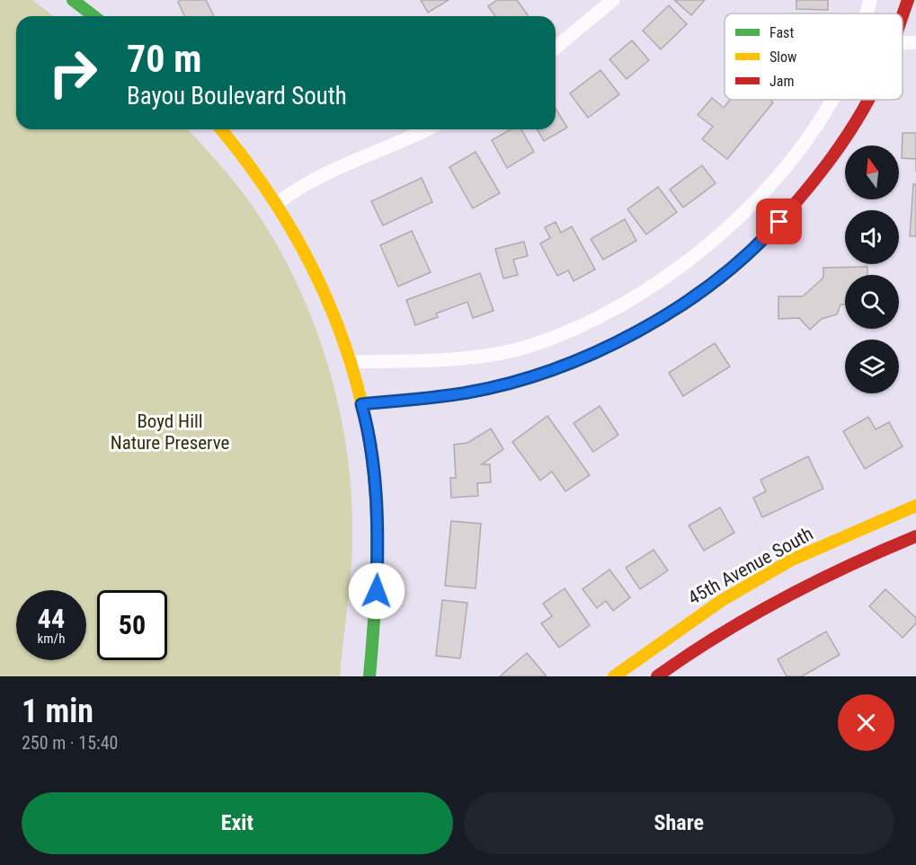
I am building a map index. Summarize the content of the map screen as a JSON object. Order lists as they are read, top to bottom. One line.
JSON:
{"streets":{"street":["45th Avenue South"]},"parks":["Boyd Hill Nature Preserve"],"legend":["Fast","Slow","Jam"],"north":"top","page":{"turn":["70 m","Bayou Boulevard South"],"speed":"44 km/h","limit":"50","heading":["1 min","250 m · 15:40"],"buttons":["Exit","Share"]}}
